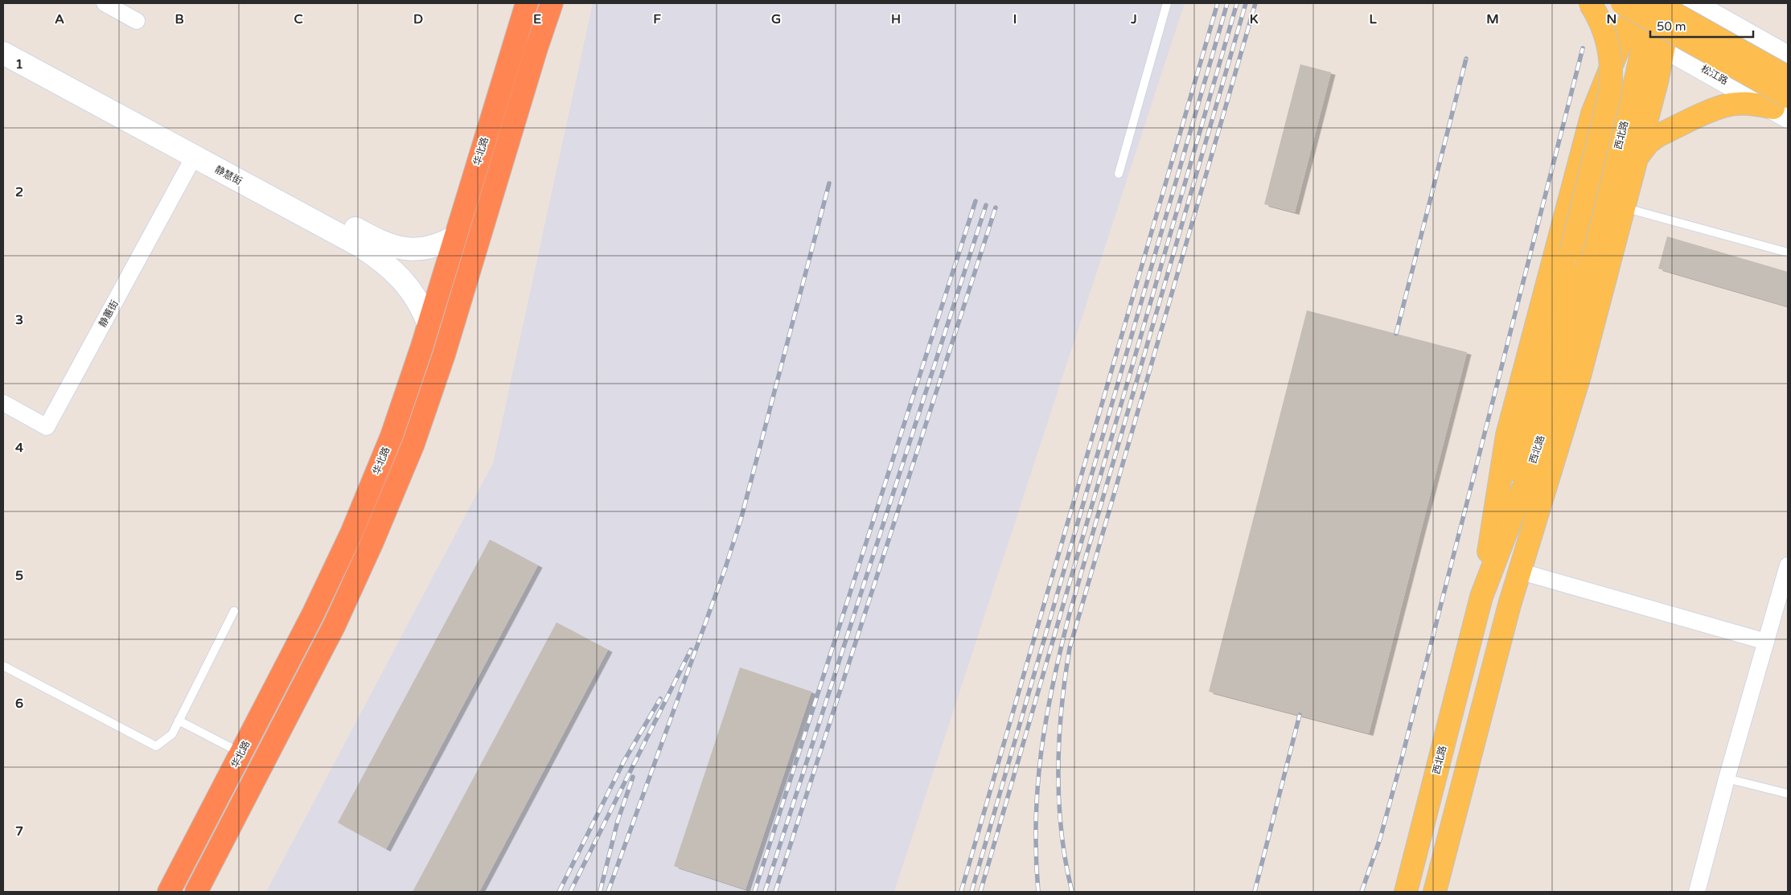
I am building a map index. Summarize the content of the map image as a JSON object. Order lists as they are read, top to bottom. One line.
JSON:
{"streets":{"highway":["华北路"],"main road":["松江路","西北路"],"street":["静慧街","静蕙街"]},"crossings":[["松江路","西北路"],["华北路","静慧街"],["静慧街","静蕙街"]],"scale_bar":"50 m","grid":{"columns":["A","B","C","D","E","F","G","H","I","J","K","L","M","N"],"rows":["1","2","3","4","5","6","7"]}}
